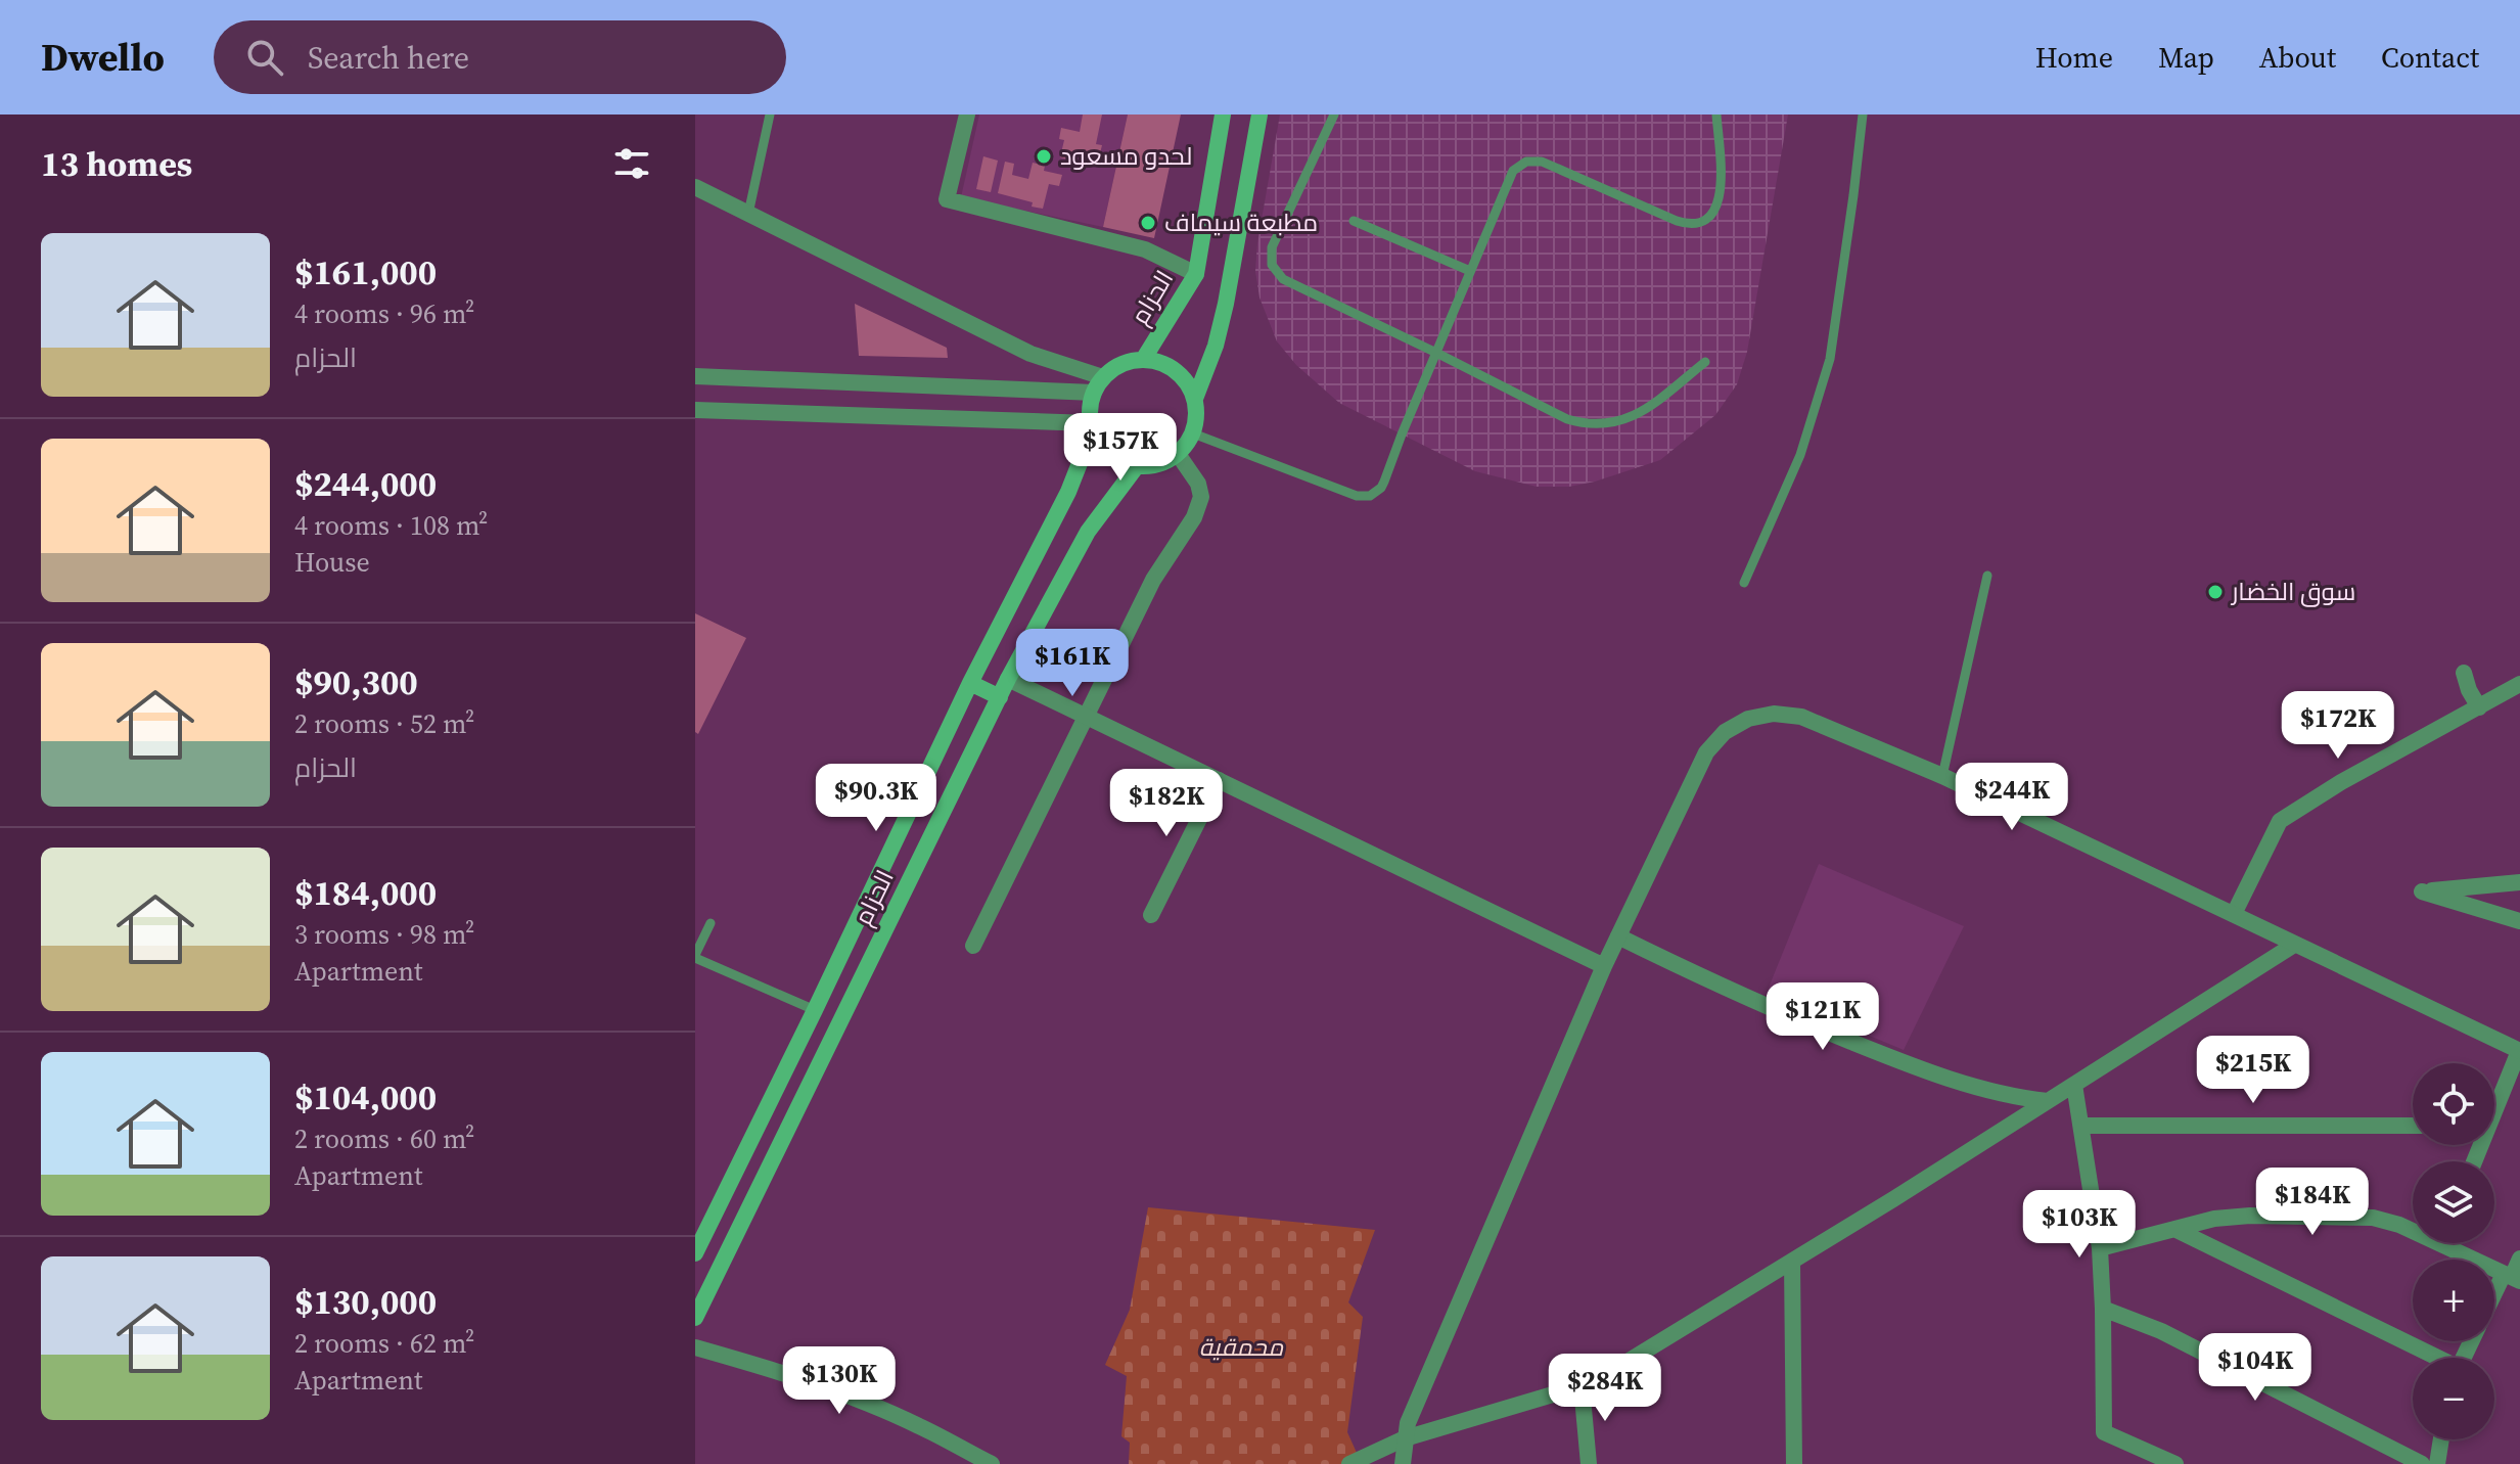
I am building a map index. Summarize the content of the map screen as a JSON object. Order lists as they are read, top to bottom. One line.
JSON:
{"streets":{"main road":["الحزام"]},"parks":["محمقية"],"places":["لحدو مسعود","مطبعة سيماف","سوق الخضار"],"page":{"header":"Dwello","search":"Search here","nav":["Home","Map","About","Contact"],"heading":"13 homes","list":[{"name":"$161,000","note":"4 rooms · 96 m² · الحزام"},{"name":"$244,000","note":"4 rooms · 108 m² · House"},{"name":"$90,300","note":"2 rooms · 52 m² · الحزام"},{"name":"$184,000","note":"3 rooms · 98 m² · Apartment"},{"name":"$104,000","note":"2 rooms · 60 m² · Apartment"},{"name":"$130,000","note":"2 rooms · 62 m² · Apartment"}],"price":["$157K","$161K","$172K","$244K","$90.3K","$182K","$121K","$215K","$184K","$103K","$104K","$130K","$284K"],"map_buttons":["+","−"]}}
